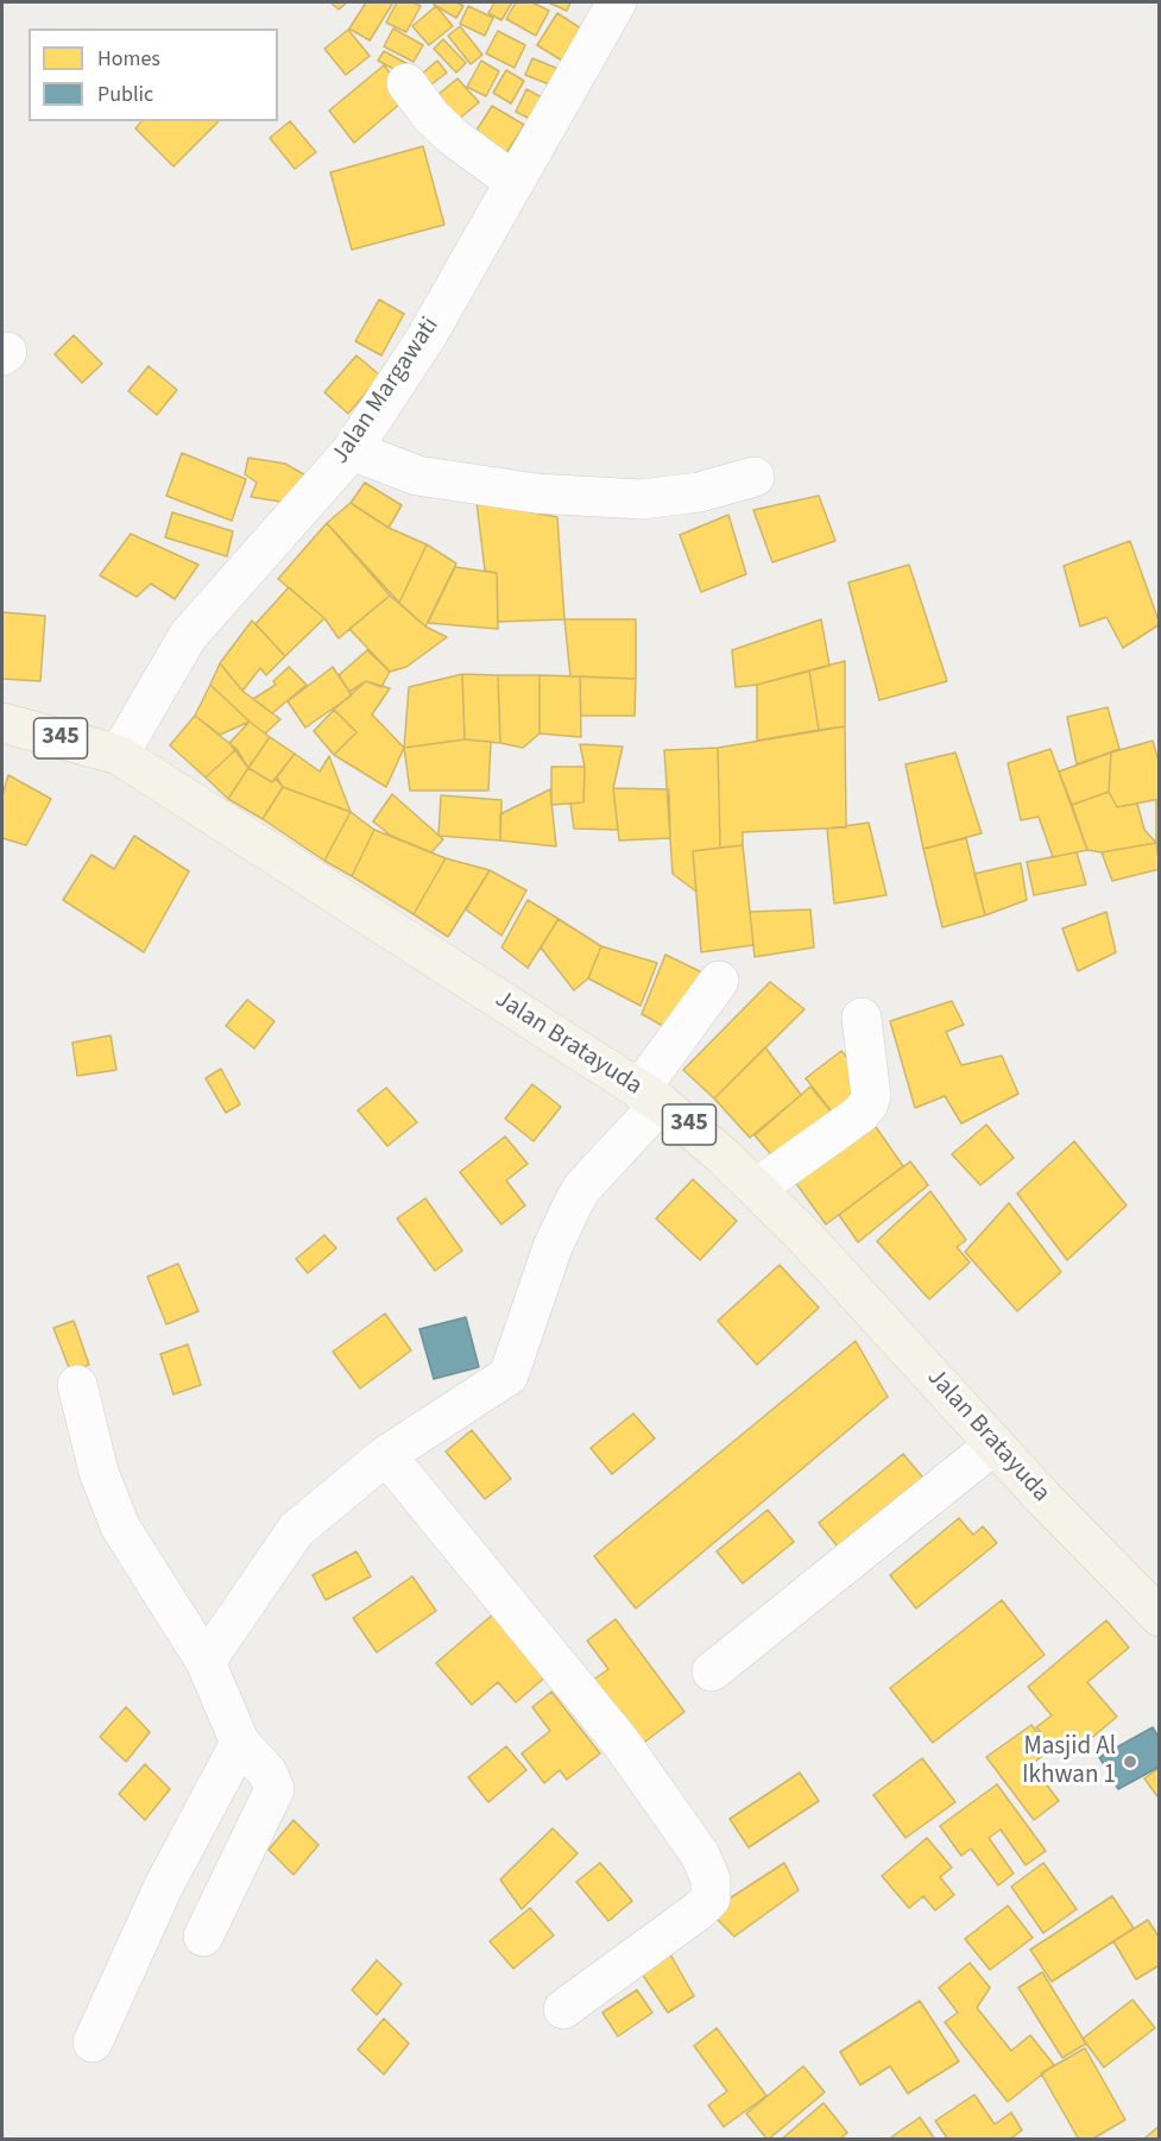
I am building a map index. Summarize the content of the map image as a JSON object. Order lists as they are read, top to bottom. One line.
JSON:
{"streets":{"main road":["345","Jalan Bratayuda"],"street":["Jalan Margawati"]},"crossings":[["Jalan Margawati","Jalan Bratayuda"]],"places":["Masjid Al Ikhwan 1"],"legend":["Homes","Public"]}
